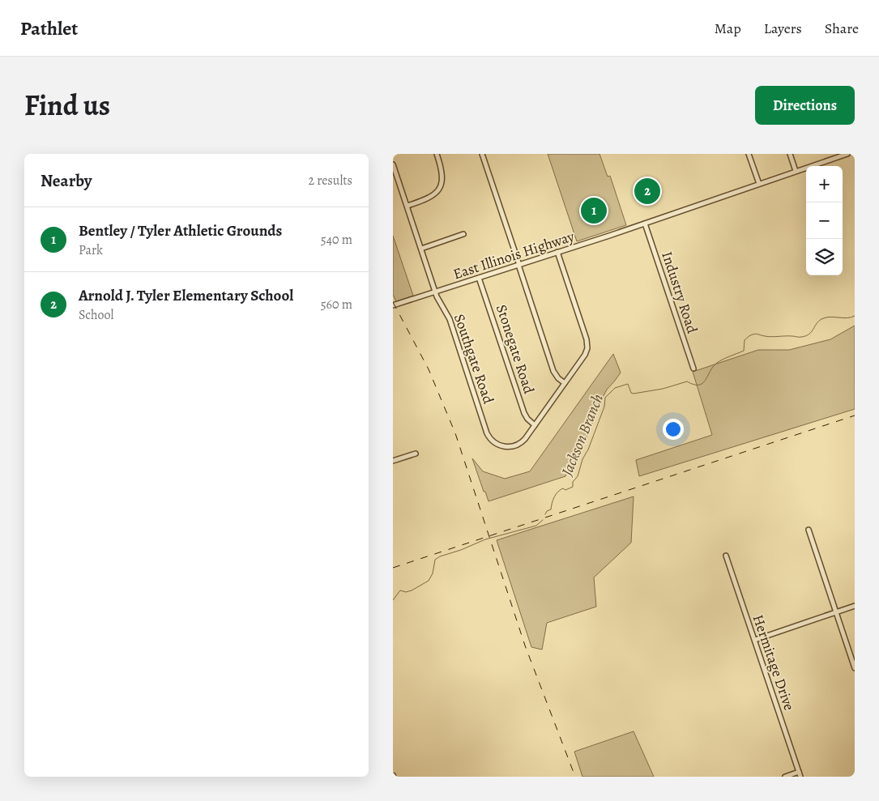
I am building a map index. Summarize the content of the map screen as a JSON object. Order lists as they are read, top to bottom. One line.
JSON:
{"streets":{"street":["East Illinois Highway","Industry Road","Stonegate Road","Southgate Road","Hermitage Drive"]},"crossings":[["East Illinois Highway","Industry Road"],["East Illinois Highway","Stonegate Road"],["East Illinois Highway","Southgate Road"],["Stonegate Road","Southgate Road"]],"water":["Jackson Branch"],"page":{"header":"Pathlet","nav":["Map","Layers","Share"],"title":"Find us","buttons":"Directions","heading":["Nearby","2 results"],"map_buttons":["+","−"],"pins":["2","1"],"list":[{"mark":"1","name":"Bentley / Tyler Athletic Grounds","note":"Park","value":"540 m"},{"mark":"2","name":"Arnold J. Tyler Elementary School","note":"School","value":"560 m"}]}}
